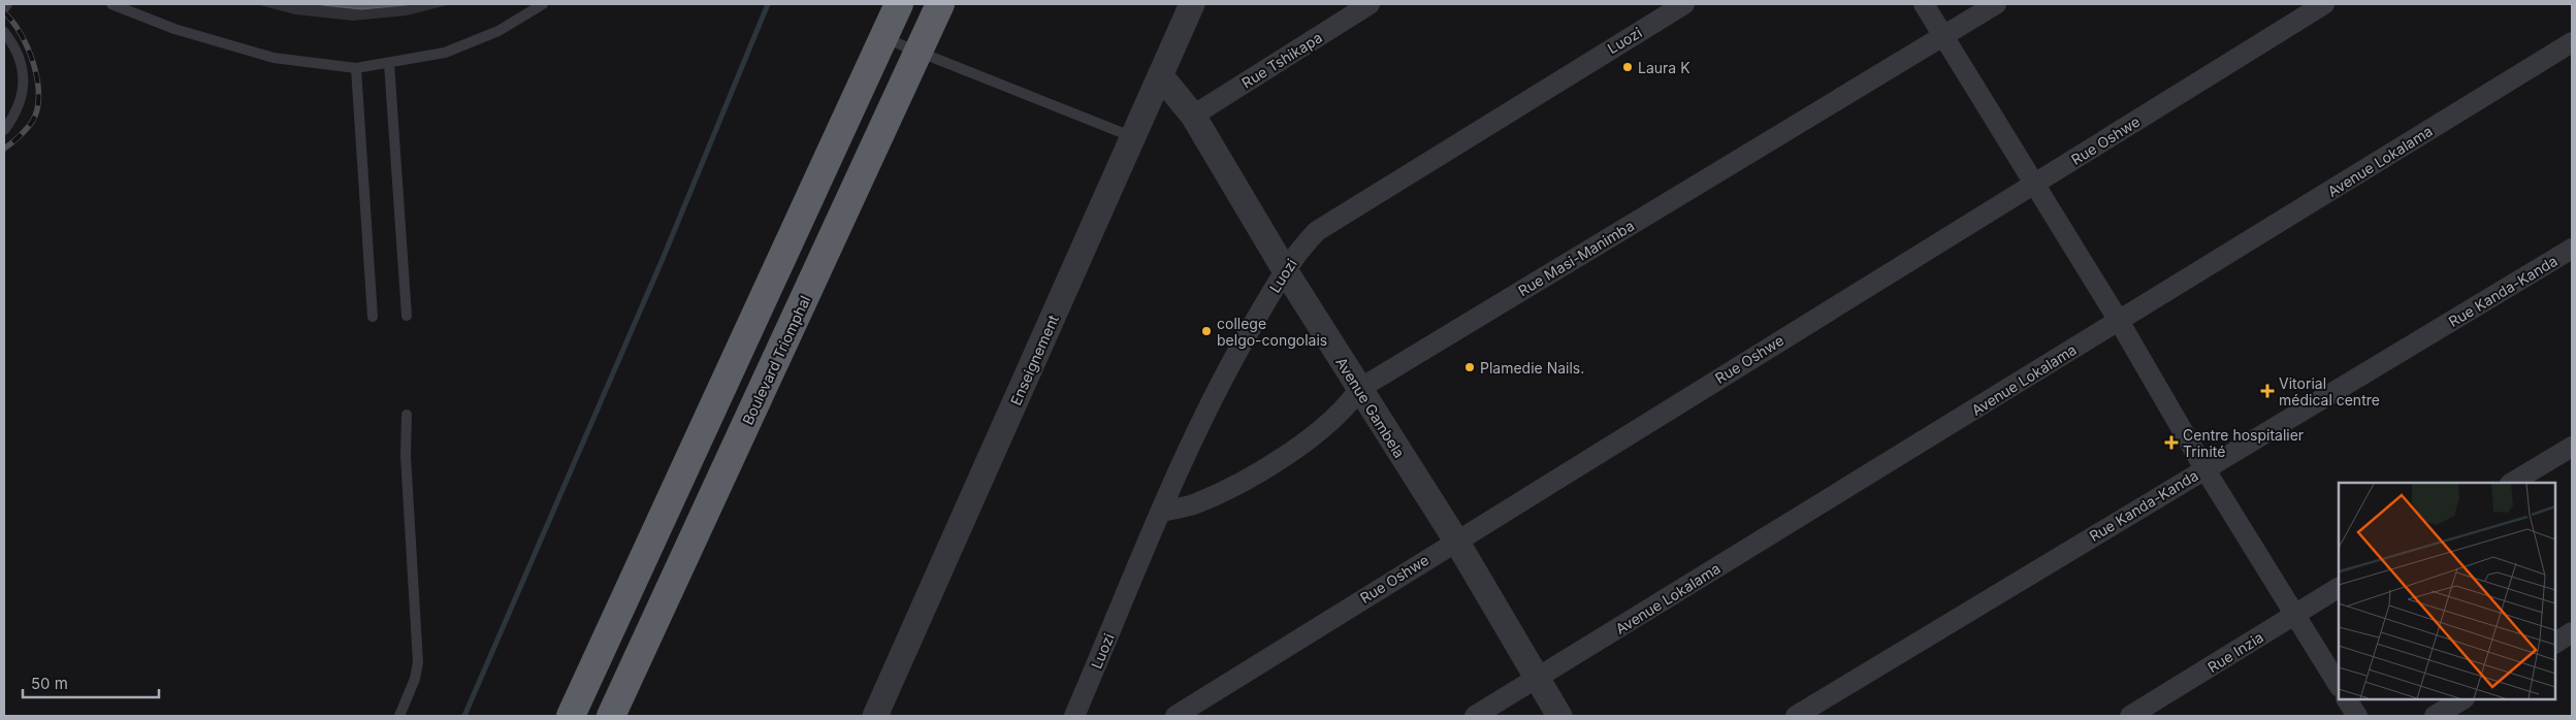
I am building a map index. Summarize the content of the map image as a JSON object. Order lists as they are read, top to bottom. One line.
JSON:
{"streets":{"highway":["Boulevard Triomphal"],"street":["Luozi","Rue Tshikapa","Rue Oshwe","Avenue Lokalama","Rue Masi-Manimba","Rue Kanda-Kanda","Enseignement","Avenue Gambela","Rue Inzia"]},"crossings":[["Luozi","Rue Masi-Manimba"],["Luozi","Avenue Gambela"],["Rue Tshikapa","Avenue Gambela"],["Rue Oshwe","Avenue Gambela"],["Avenue Lokalama","Avenue Gambela"],["Rue Masi-Manimba","Avenue Gambela"],["Enseignement","Avenue Gambela"]],"places":{"other":["Laura K","college belgo-congolais","Plamedie Nails."],"health":["Vitorial médical centre","Centre hospitalier Trinité"]},"scale_bar":"50 m"}
